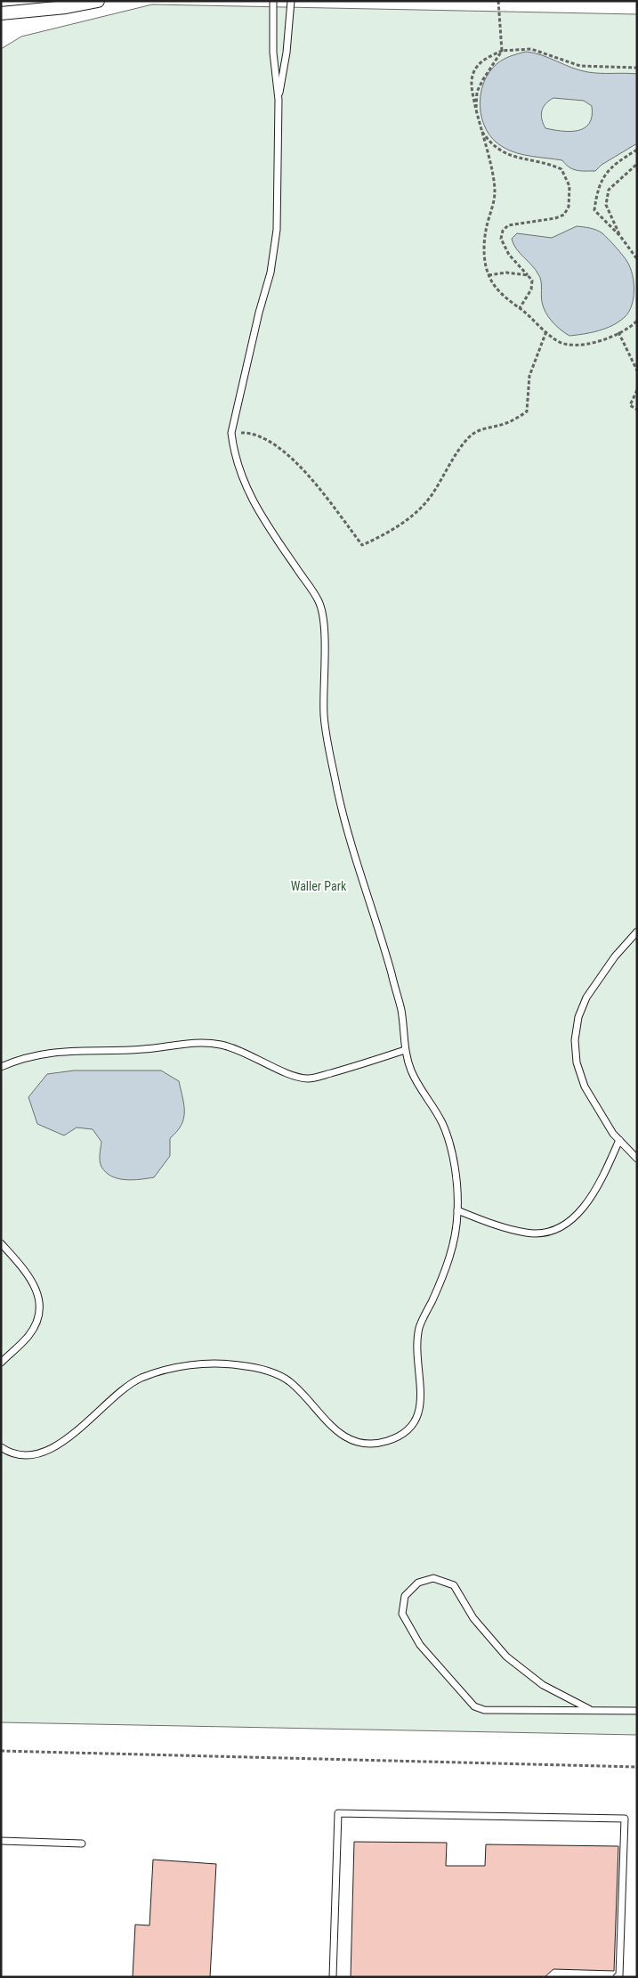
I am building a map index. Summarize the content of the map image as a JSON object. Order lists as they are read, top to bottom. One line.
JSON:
{"parks":["Waller Park"]}
